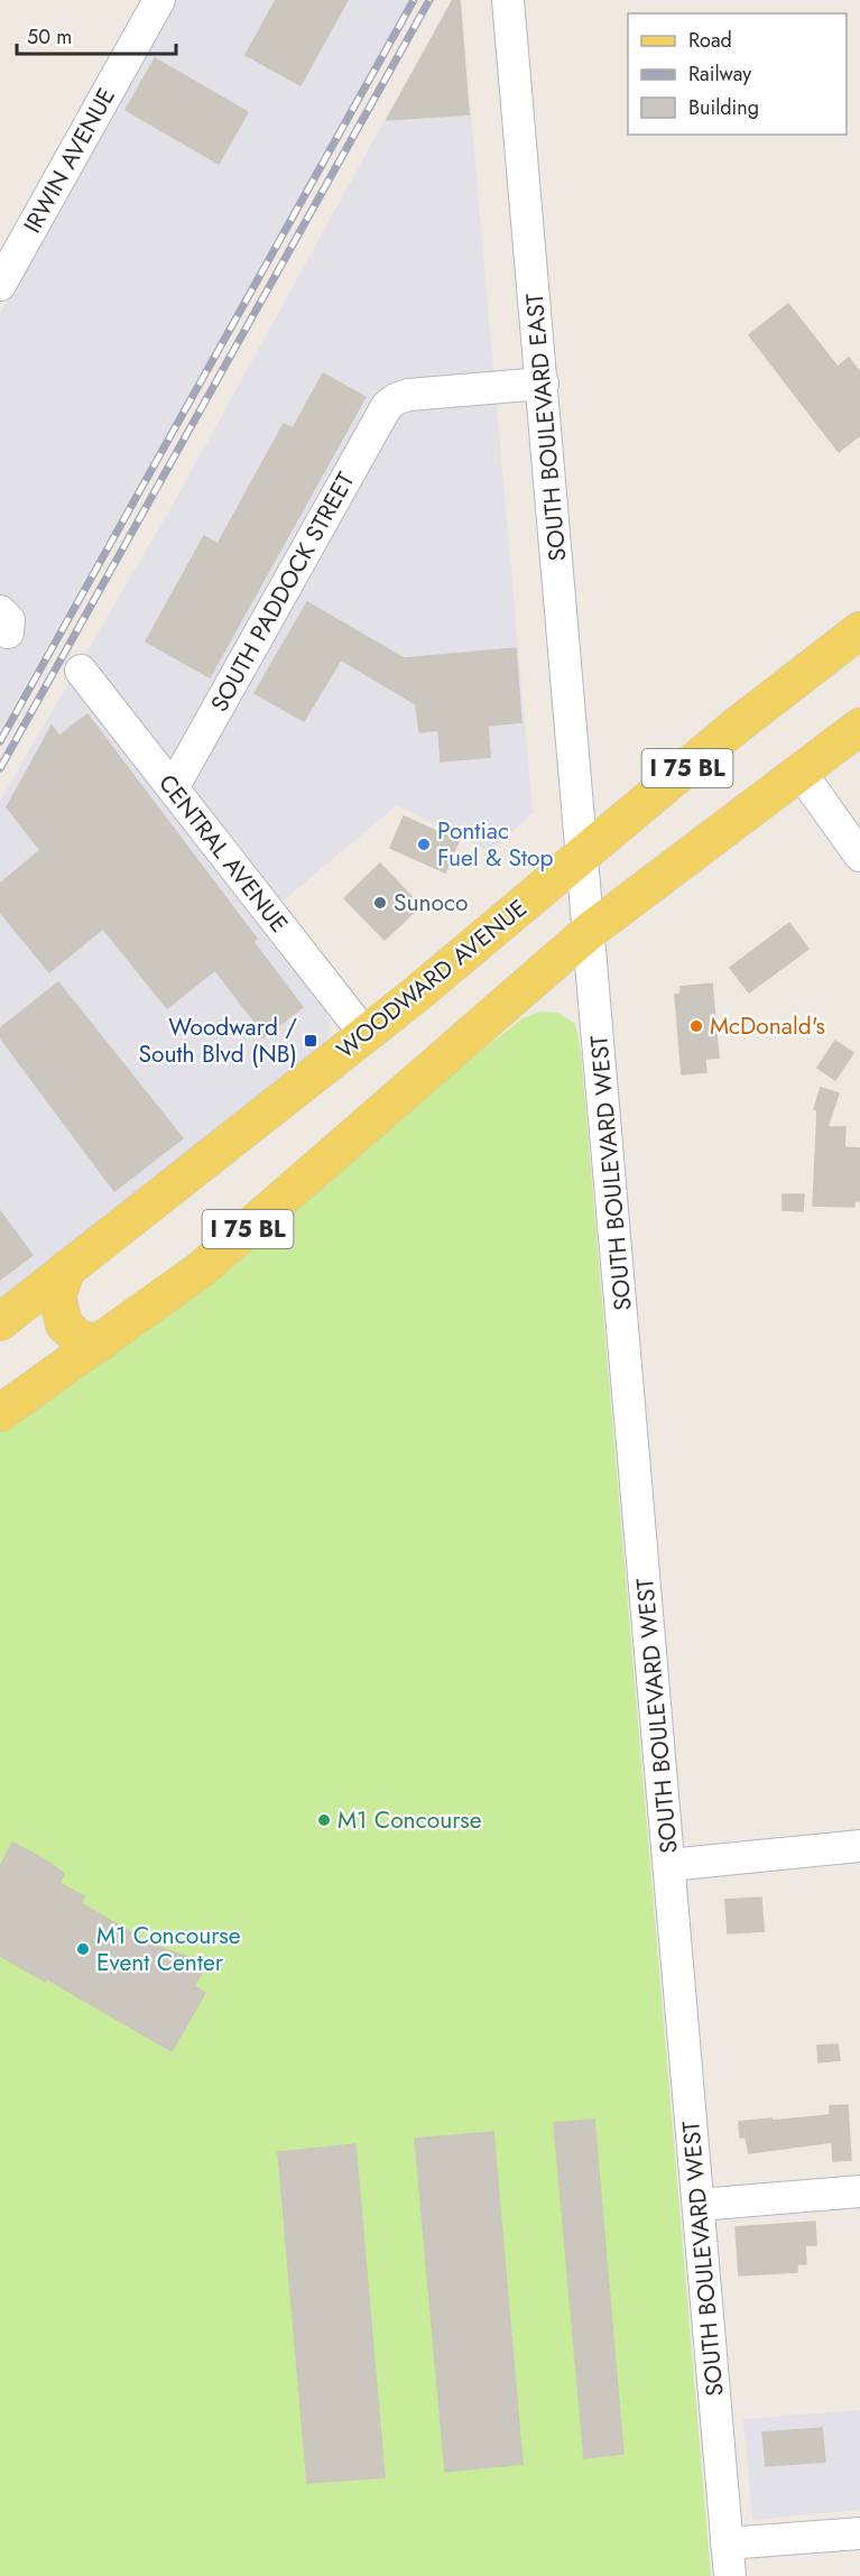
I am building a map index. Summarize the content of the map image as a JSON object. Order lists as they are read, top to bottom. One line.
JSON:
{"streets":{"main road":["I 75 BL","WOODWARD AVENUE"],"street":["IRWIN AVENUE","SOUTH BOULEVARD EAST","SOUTH PADDOCK STREET","CENTRAL AVENUE","SOUTH BOULEVARD WEST"]},"crossings":[["SOUTH BOULEVARD EAST","SOUTH PADDOCK STREET"],["SOUTH BOULEVARD EAST","WOODWARD AVENUE"],["SOUTH BOULEVARD EAST","SOUTH BOULEVARD WEST"],["SOUTH PADDOCK STREET","CENTRAL AVENUE"],["I 75 BL","SOUTH BOULEVARD WEST"],["CENTRAL AVENUE","WOODWARD AVENUE"],["WOODWARD AVENUE","SOUTH BOULEVARD WEST"]],"places":{"other":["Pontiac Fuel & Stop","Sunoco","McDonald's","M1 Concourse","M1 Concourse Event Center"],"transit":["Woodward / South Blvd (NB)"]},"legend":["Road","Railway","Building"],"scale_bar":"50 m"}
